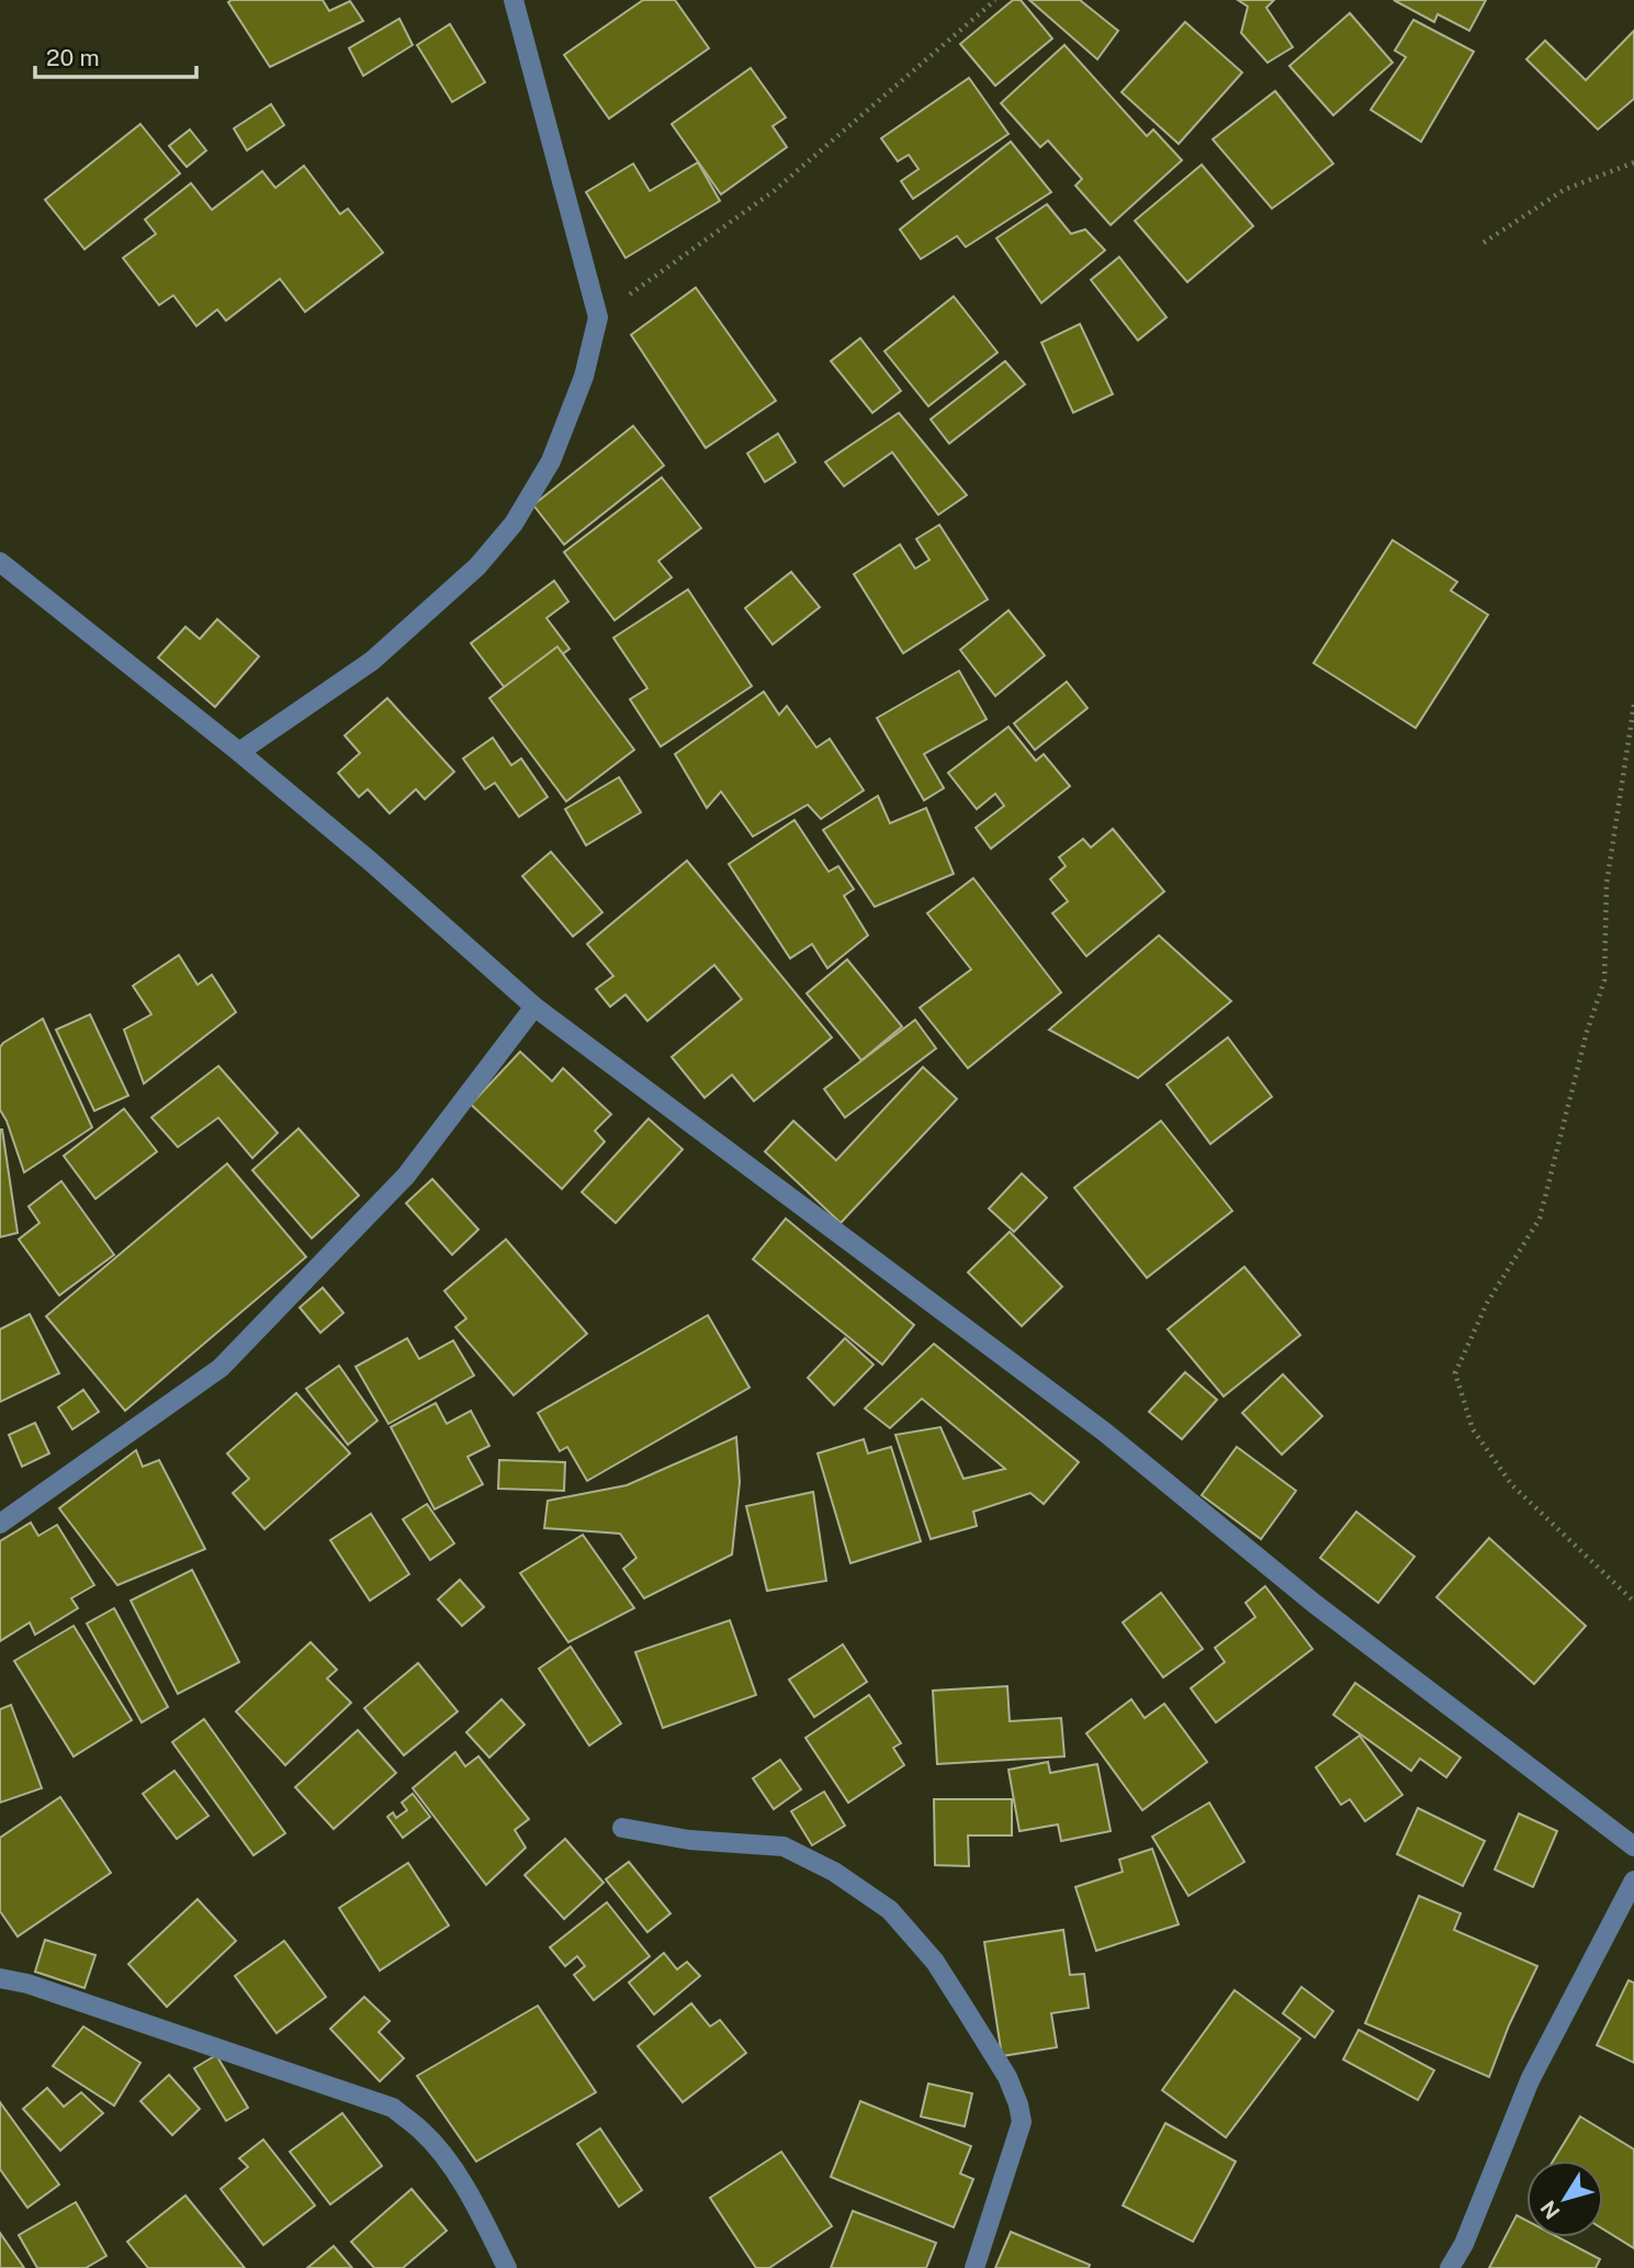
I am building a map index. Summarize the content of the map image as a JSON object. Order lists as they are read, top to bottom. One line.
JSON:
{"scale_bar":"20 m","north":"bottom left"}
